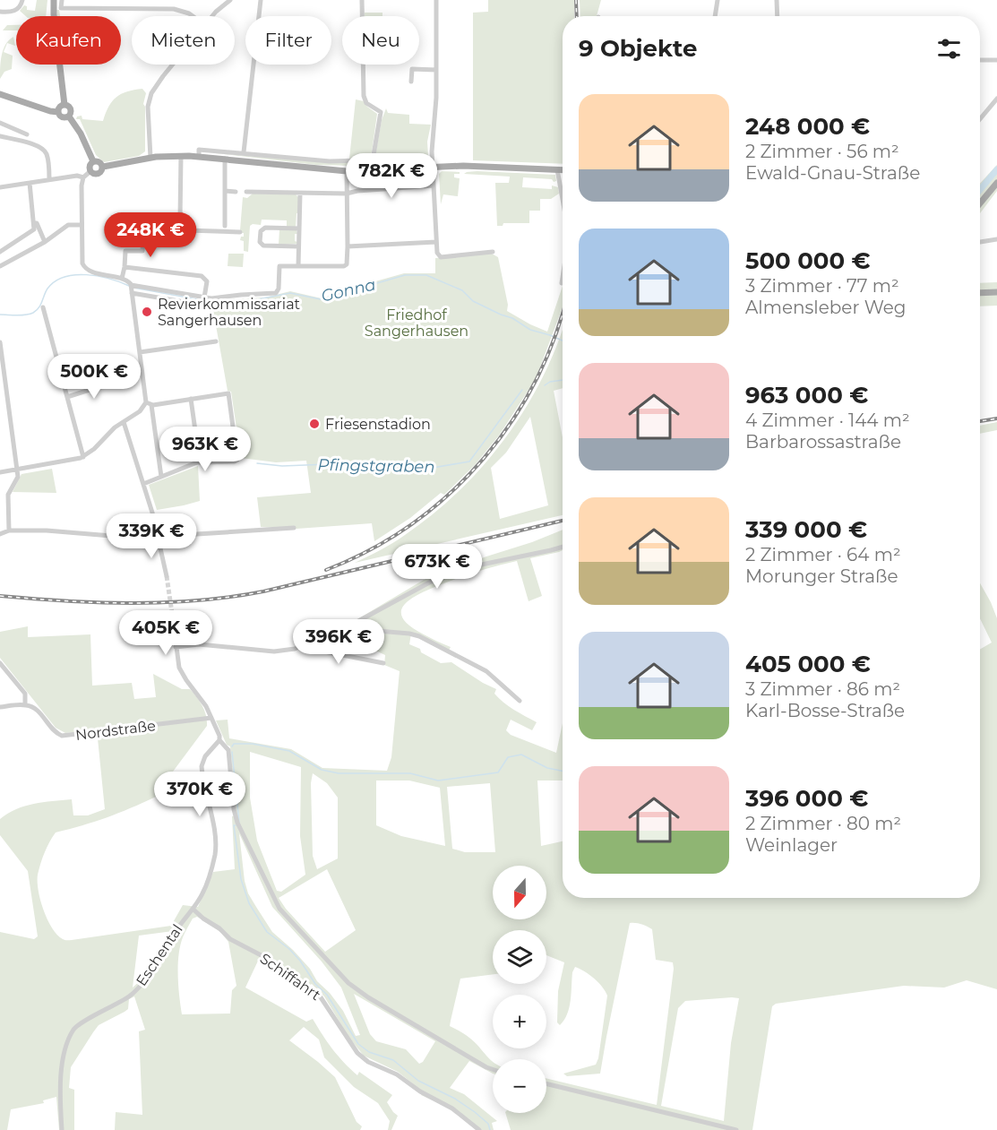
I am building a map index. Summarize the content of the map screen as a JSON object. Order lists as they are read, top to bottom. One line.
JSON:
{"streets":{"street":["Nordstraße","Eschental","Schiffahrt"]},"crossings":[["Eschental","Schiffahrt"]],"water":["Gonna","Pfingstgraben"],"parks":["Friedhof Sangerhausen"],"places":["Revierkommissariat Sangerhausen","Friesenstadion"],"north":"bottom","page":{"chip":["Kaufen","Mieten","Filter","Neu"],"heading":"9 Objekte","list":[{"name":"248 000 €","note":"2 Zimmer · 56 m² · Ewald-Gnau-Straße"},{"name":"500 000 €","note":"3 Zimmer · 77 m² · Almensleber Weg"},{"name":"963 000 €","note":"4 Zimmer · 144 m² · Barbarossastraße"},{"name":"339 000 €","note":"2 Zimmer · 64 m² · Morunger Straße"},{"name":"405 000 €","note":"3 Zimmer · 86 m² · Karl-Bosse-Straße"},{"name":"396 000 €","note":"2 Zimmer · 80 m² · Weinlager"}],"price":["782K €","248K €","500K €","963K €","339K €","673K €","405K €","396K €","370K €"],"map_buttons":["+","−"]}}
